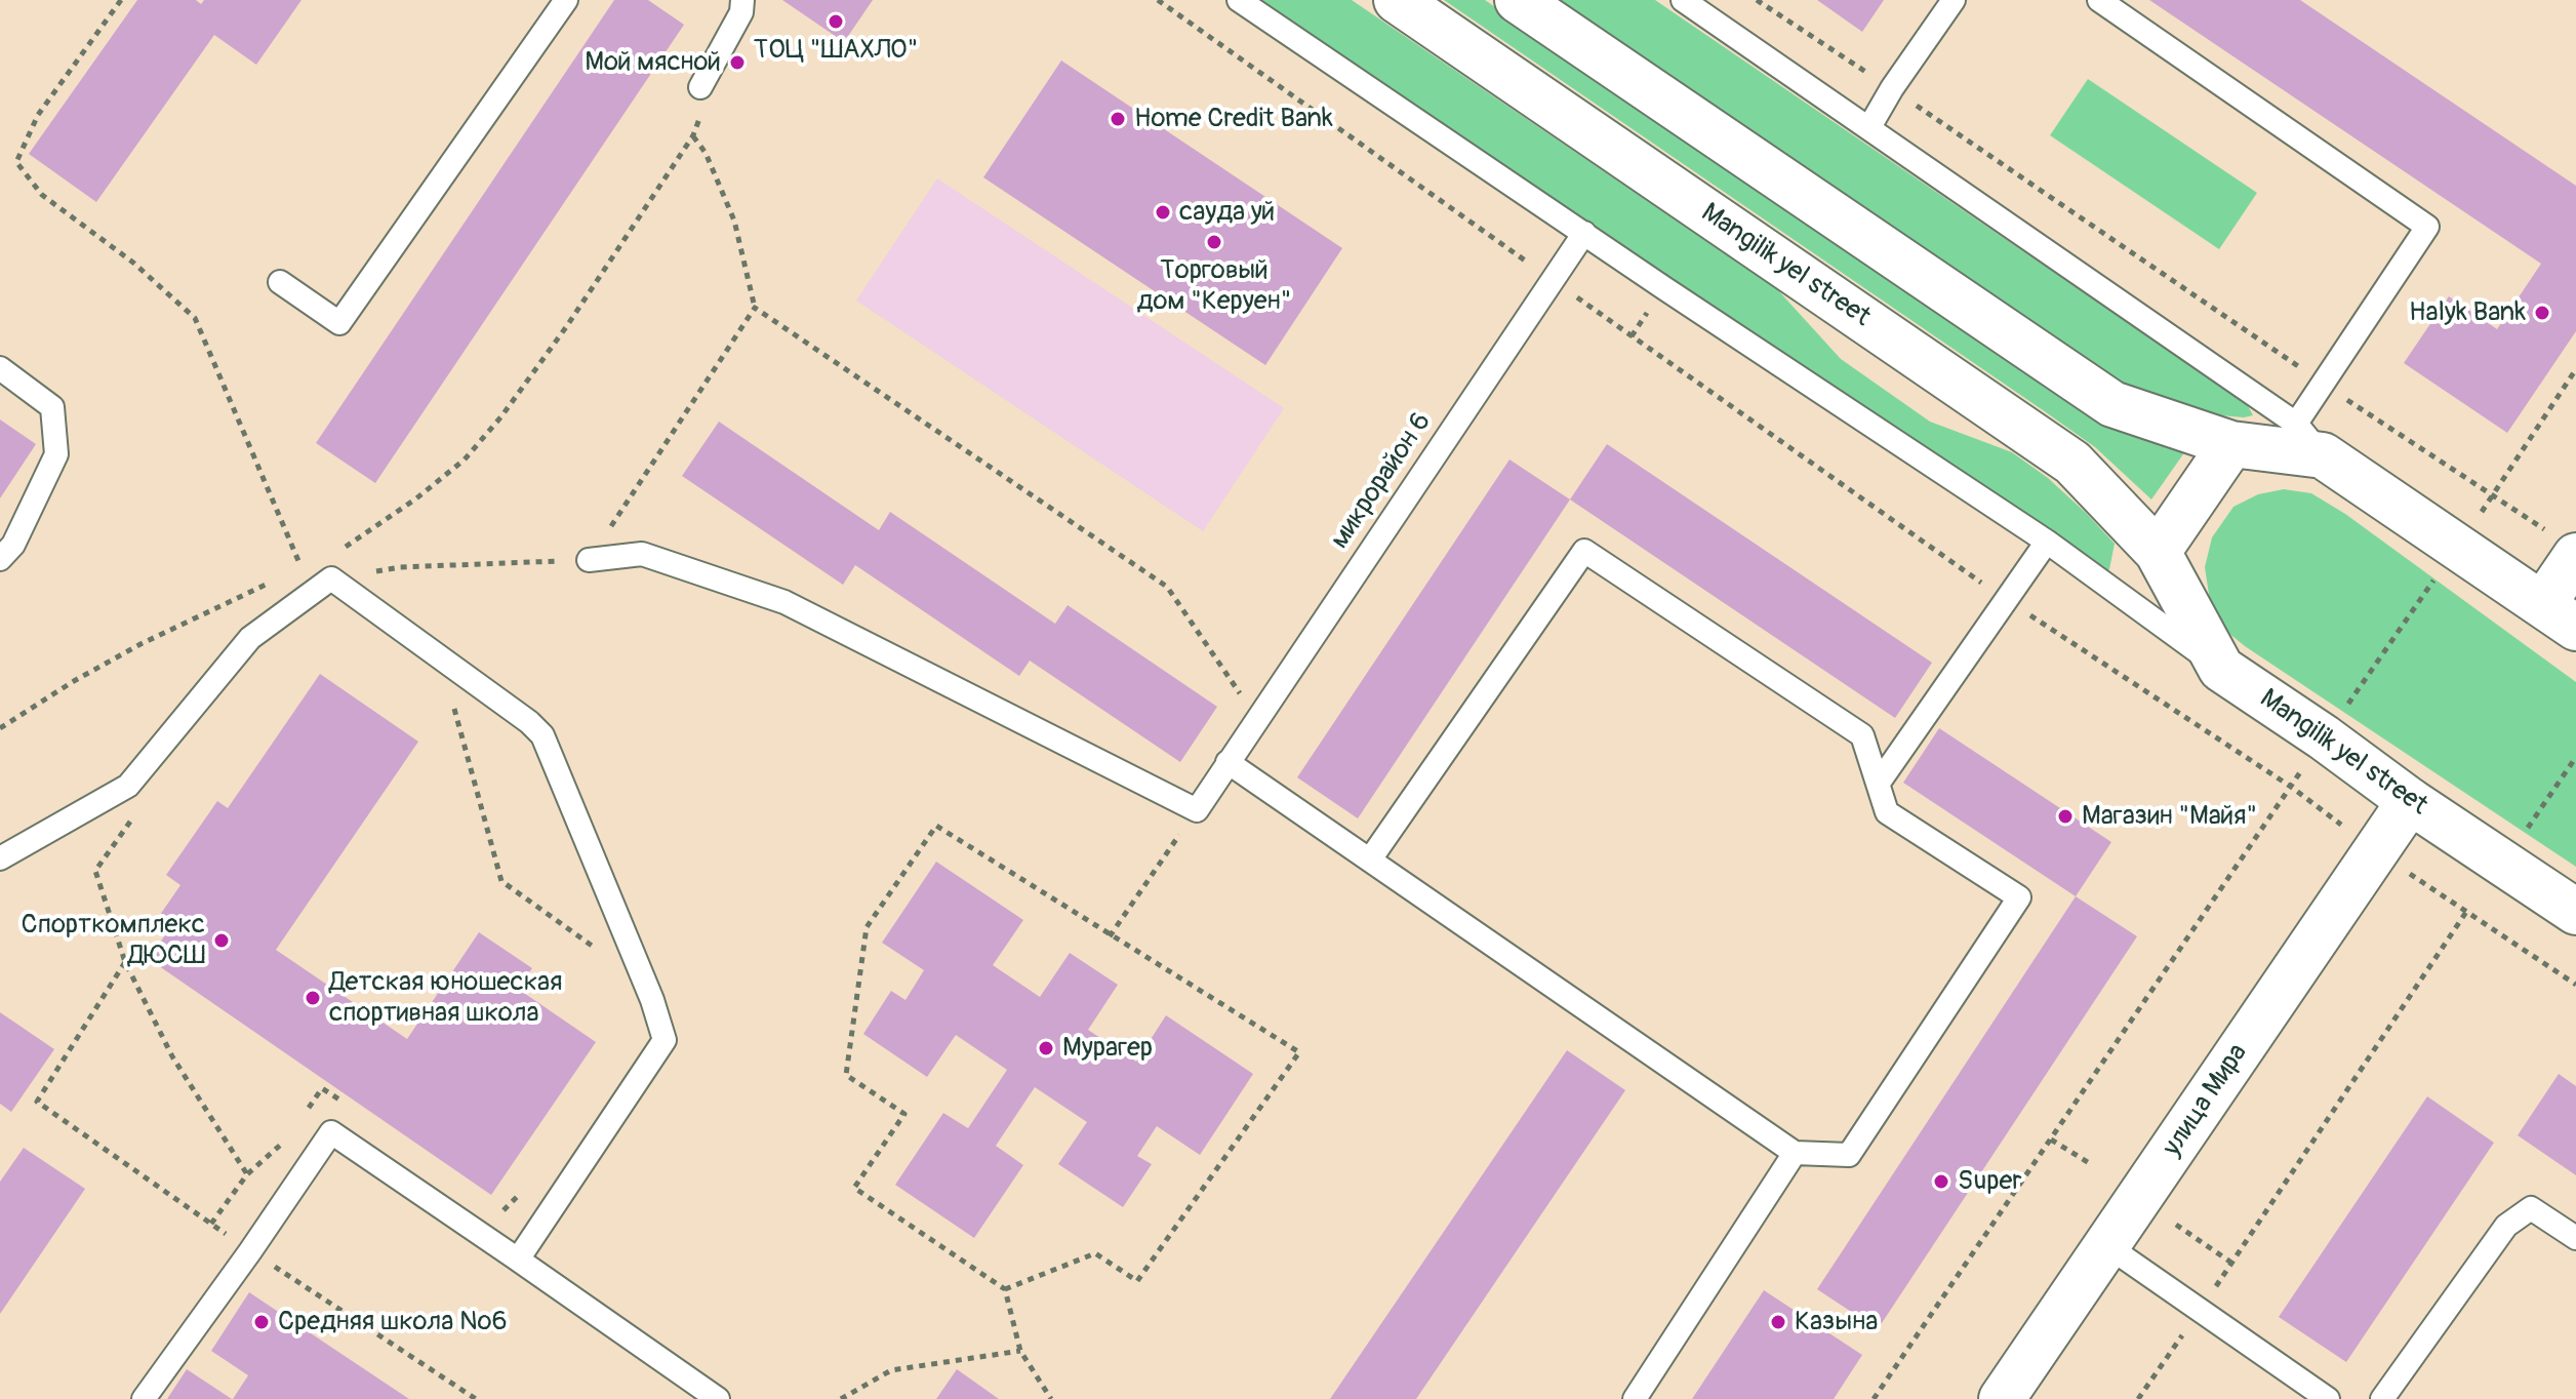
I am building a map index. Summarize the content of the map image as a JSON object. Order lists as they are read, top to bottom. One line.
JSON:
{"streets":{"street":["Mangilik yel street","улица Мира"],"lane":["микрорайон 6"]},"crossings":[["Mangilik yel street","улица Мира"]],"places":["ТОЦ \"ШАХЛО\"","Мой мясной","Home Credit Bank","сауда уй","Торговый дом \"Керуен\"","Halyk Bank","Магазин \"Майя\"","Спорткомплекс ДЮСШ","Детская юношеская спортивная школа","Мурагер","Super","Средняя школа №6","Казына"]}
